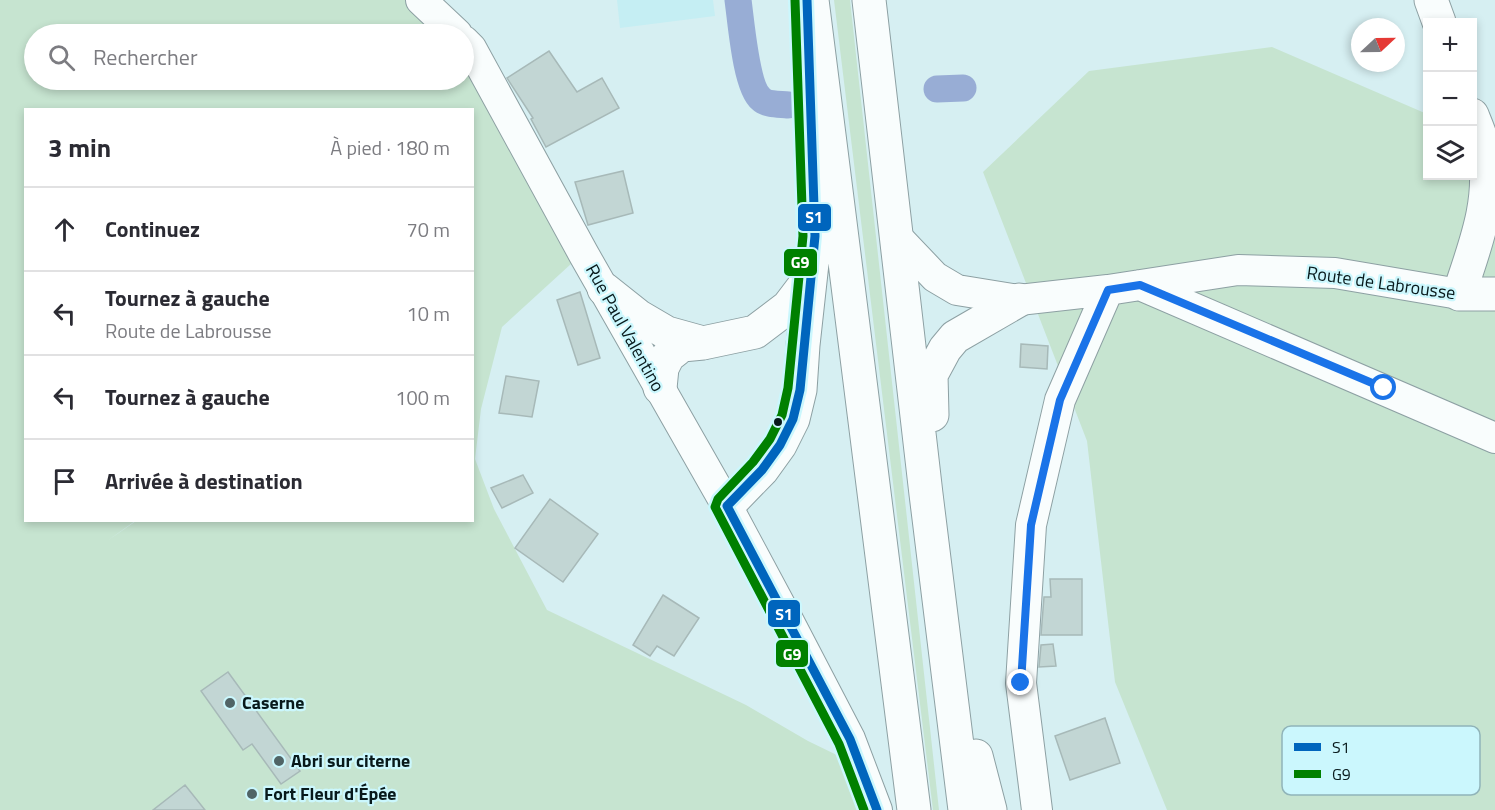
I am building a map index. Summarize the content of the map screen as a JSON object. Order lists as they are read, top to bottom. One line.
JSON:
{"streets":{"main road":["Route de Labrousse"],"street":["Rue Paul Valentino"]},"places":["Caserne","Abri sur citerne","Fort Fleur d'Épée"],"lines":["transit line S1","transit line G9"],"legend":["S1","G9"],"north":"right","page":{"map_buttons":["+","−"],"search":"Rechercher","heading":["3 min","À pied · 180 m"],"list":[["Continuez","70 m"],["Tournez à gauche","Route de Labrousse","10 m"],["Tournez à gauche","100 m"],"Arrivée à destination"]}}
